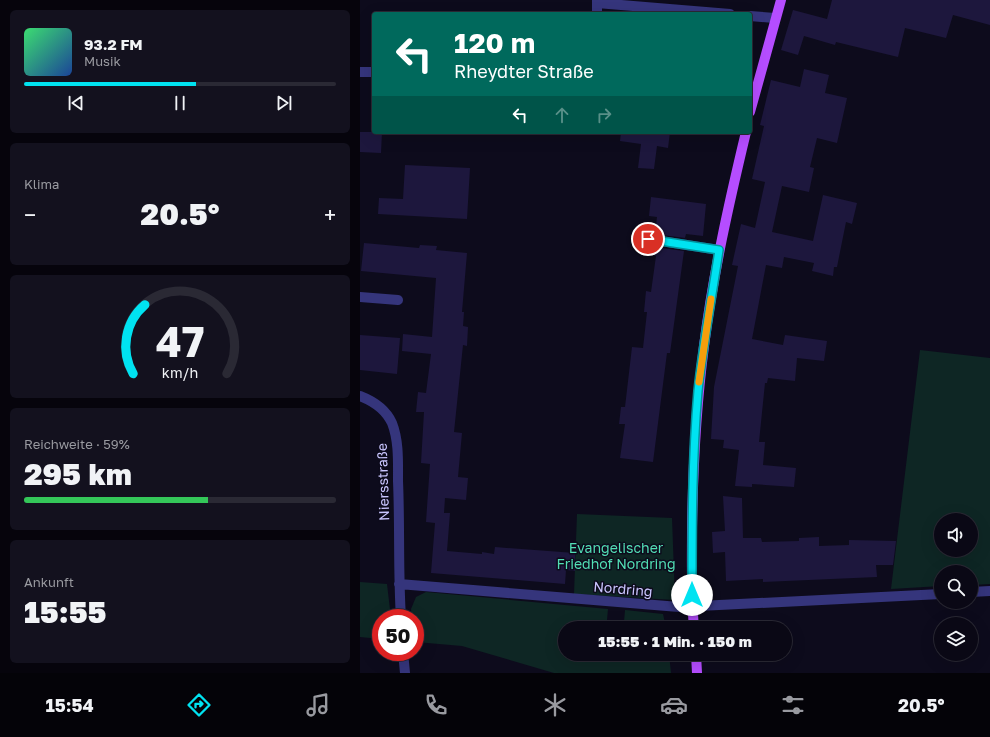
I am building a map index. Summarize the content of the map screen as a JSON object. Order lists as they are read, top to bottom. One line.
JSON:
{"streets":{"street":["Niersstraße","Nordring"]},"crossings":[["Niersstraße","Nordring"]],"parks":["Evangelischer Friedhof Nordring"],"page":{"turn":["120 m","Rheydter Straße"],"song":["93.2 FM","Musik"],"tile":["Klima",["Reichweite · 59%","295 km"],["Ankunft","15:55"]],"heat":["−","20.5°","+"],"limit":"50","trip":"15:55 · 1 Min. · 150 m","tabs":["15:54","20.5°"],"gauge":["47","km/h"]}}
